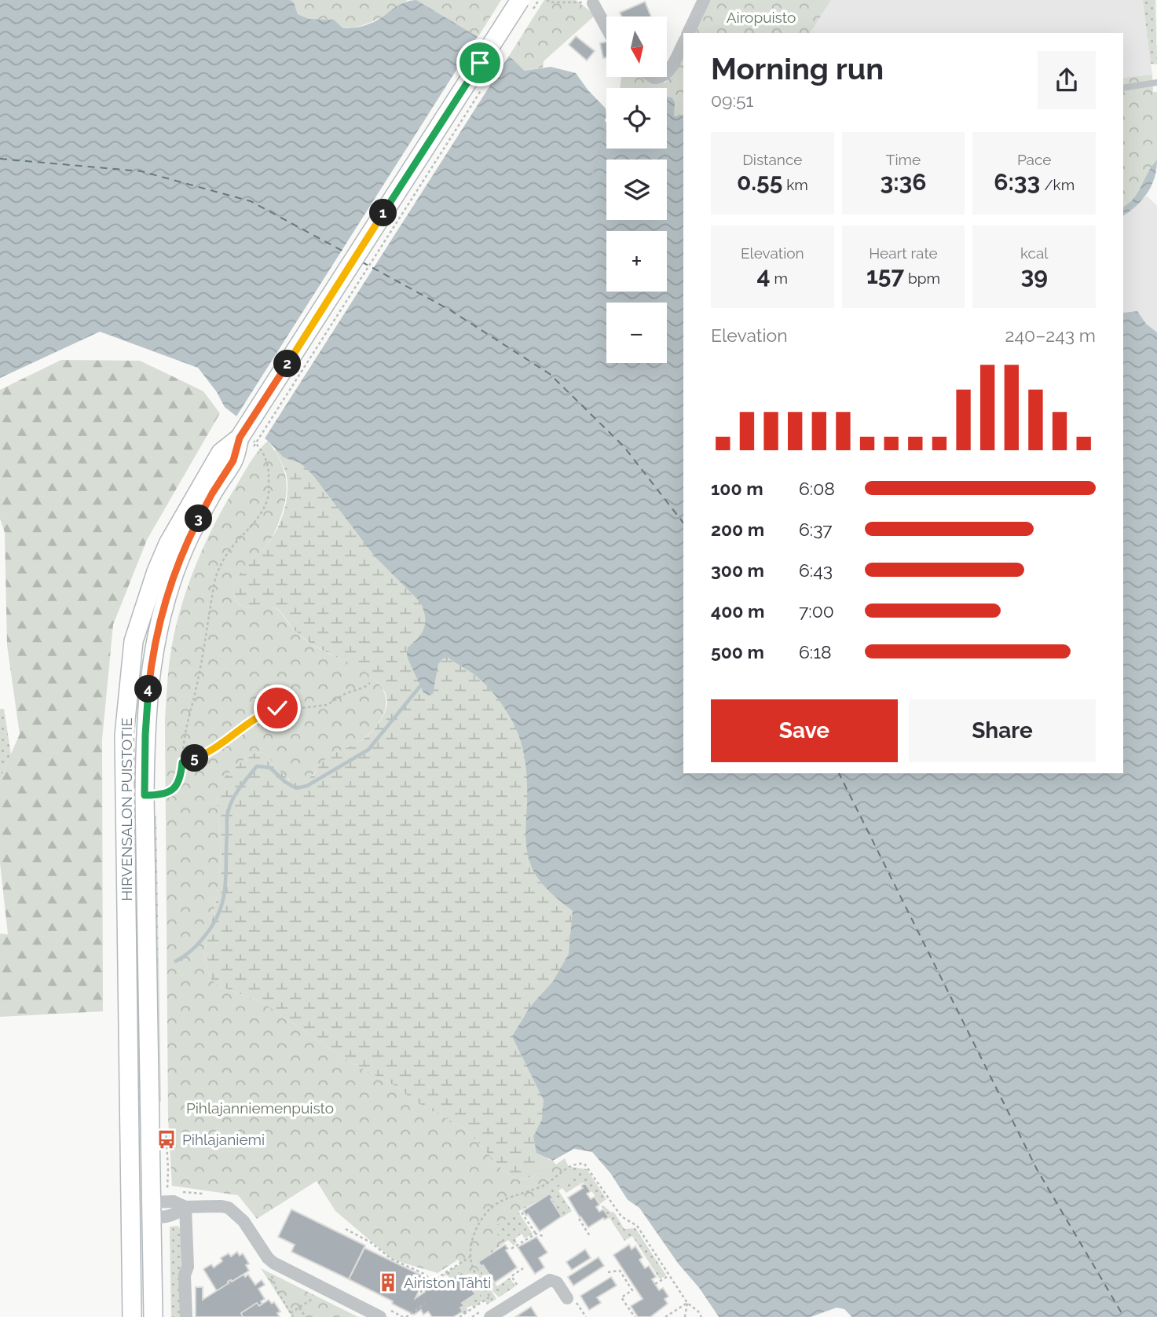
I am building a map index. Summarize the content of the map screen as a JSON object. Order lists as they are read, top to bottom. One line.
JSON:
{"streets":{"main road":["HIRVENSALON PUISTOTIE"]},"parks":["Airopuisto","Pihlajanniemenpuisto"],"places":{"bus stop":["Pihlajaniemi"],"building":["Airiston Tähti"]},"north":"bottom","page":{"map_buttons":["+","−"],"heading":["Morning run","09:51"],"stats":[["Distance","0.55 km"],["Time","3:36"],["Pace","6:33 /km"],["Elevation","4 m"],["Heart rate","157 bpm"],["kcal","39"]],"pins":["1","2","3","4","5"],"chart":["Elevation","240–243 m"],"list":[{"name":"100 m","note":"6:08"},{"name":"200 m","note":"6:37"},{"name":"300 m","note":"6:43"},{"name":"400 m","note":"7:00"},{"name":"500 m","note":"6:18"}],"buttons":["Save","Share"]}}
